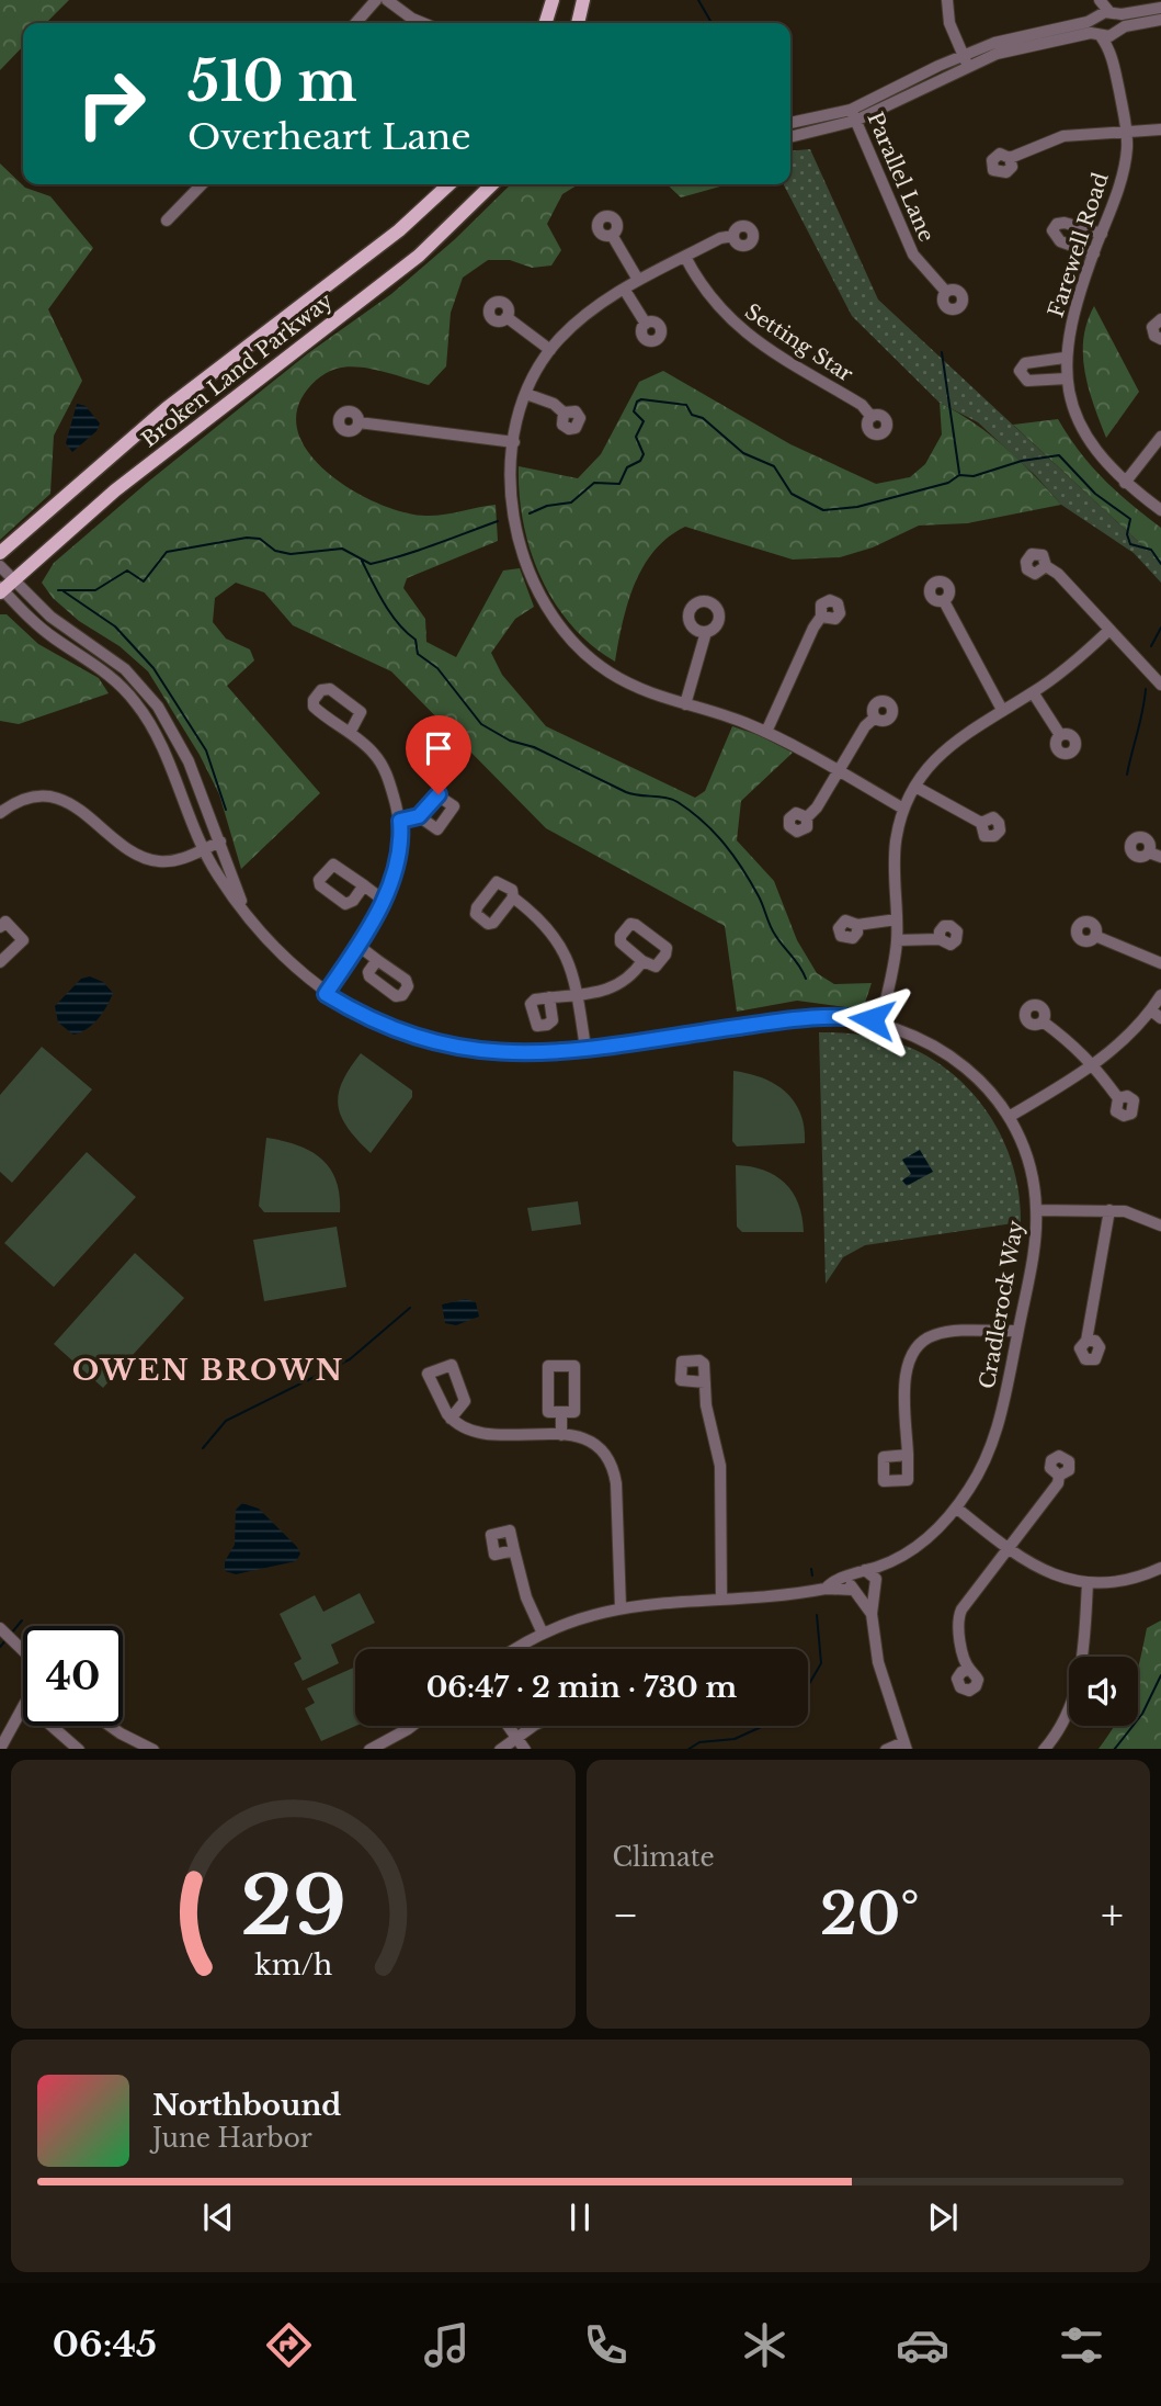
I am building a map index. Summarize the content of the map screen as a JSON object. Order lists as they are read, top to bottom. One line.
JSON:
{"streets":{"main road":["Broken Land Parkway"],"street":["Parallel Lane","Farewell Road","Setting Star","Cradlerock Way"]},"crossings":[["Broken Land Parkway","Cradlerock Way"]],"districts":["OWEN BROWN"],"page":{"turn":["510 m","Overheart Lane"],"limit":"40","trip":"06:47 · 2 min · 730 m","tile":"Climate","heat":["−","20°","+"],"song":["Northbound","June Harbor"],"tabs":"06:45","gauge":["29","km/h"]}}
